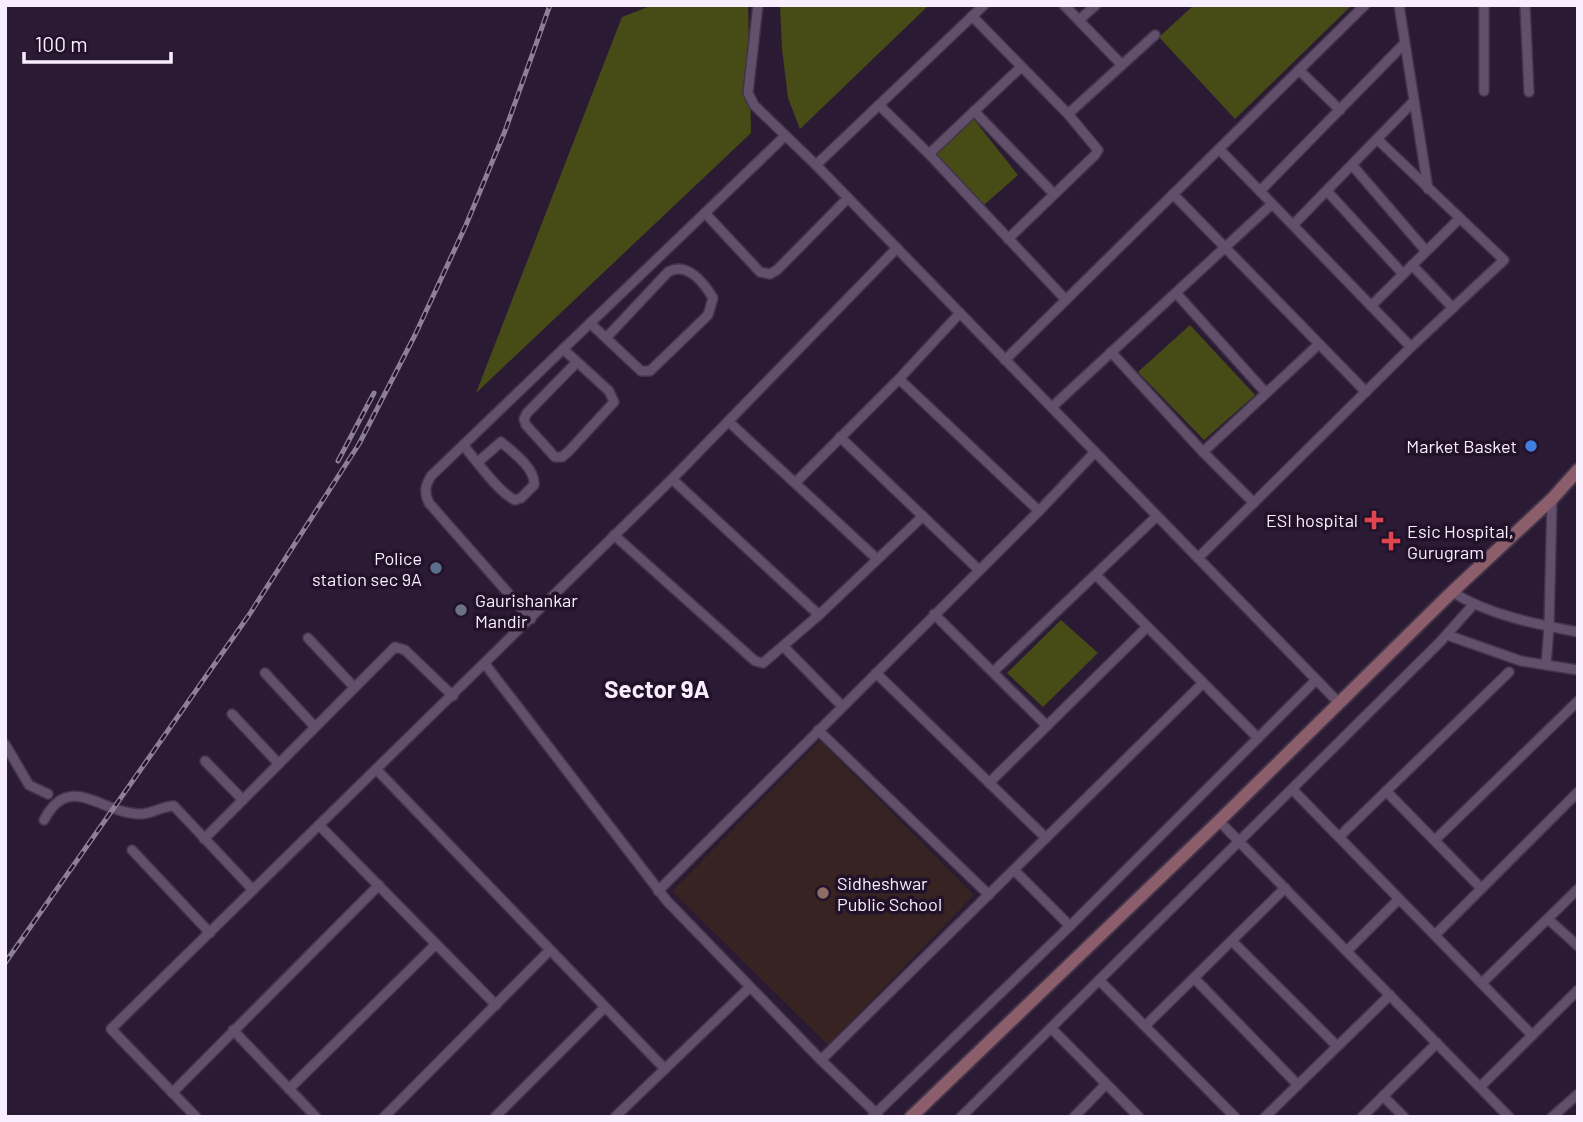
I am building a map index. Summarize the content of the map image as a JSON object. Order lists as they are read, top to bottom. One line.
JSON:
{"districts":["Sector 9A"],"places":{"other":["Market Basket","Police station sec 9A","Gaurishankar Mandir","Sidheshwar Public School"],"health":["ESI hospital","Esic Hospital, Gurugram"]},"scale_bar":"100 m"}
